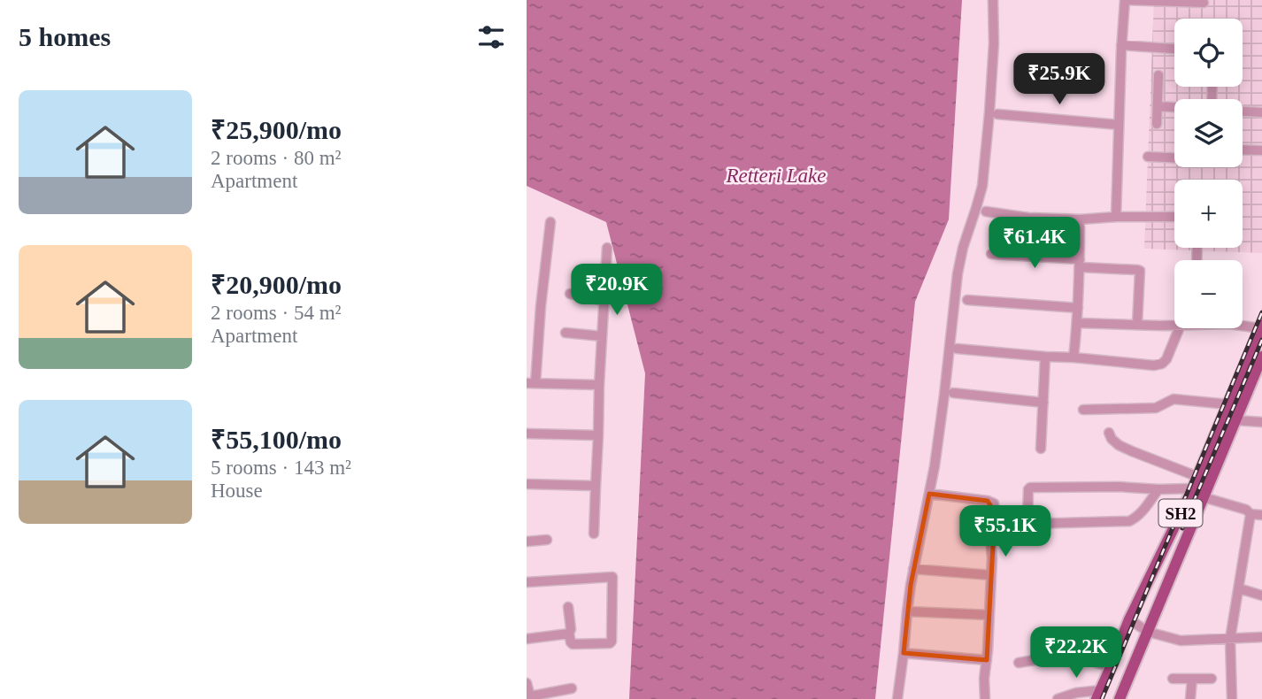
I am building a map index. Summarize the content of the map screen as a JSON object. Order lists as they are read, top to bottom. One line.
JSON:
{"streets":{"main road":["SH2"]},"water":["Retteri Lake"],"page":{"heading":"5 homes","map_buttons":["+","−"],"price":["₹25.9K","₹61.4K","₹20.9K","₹55.1K","₹22.2K"],"list":[{"name":"₹25,900/mo","note":"2 rooms · 80 m² · Apartment"},{"name":"₹20,900/mo","note":"2 rooms · 54 m² · Apartment"},{"name":"₹55,100/mo","note":"5 rooms · 143 m² · House"}]}}
